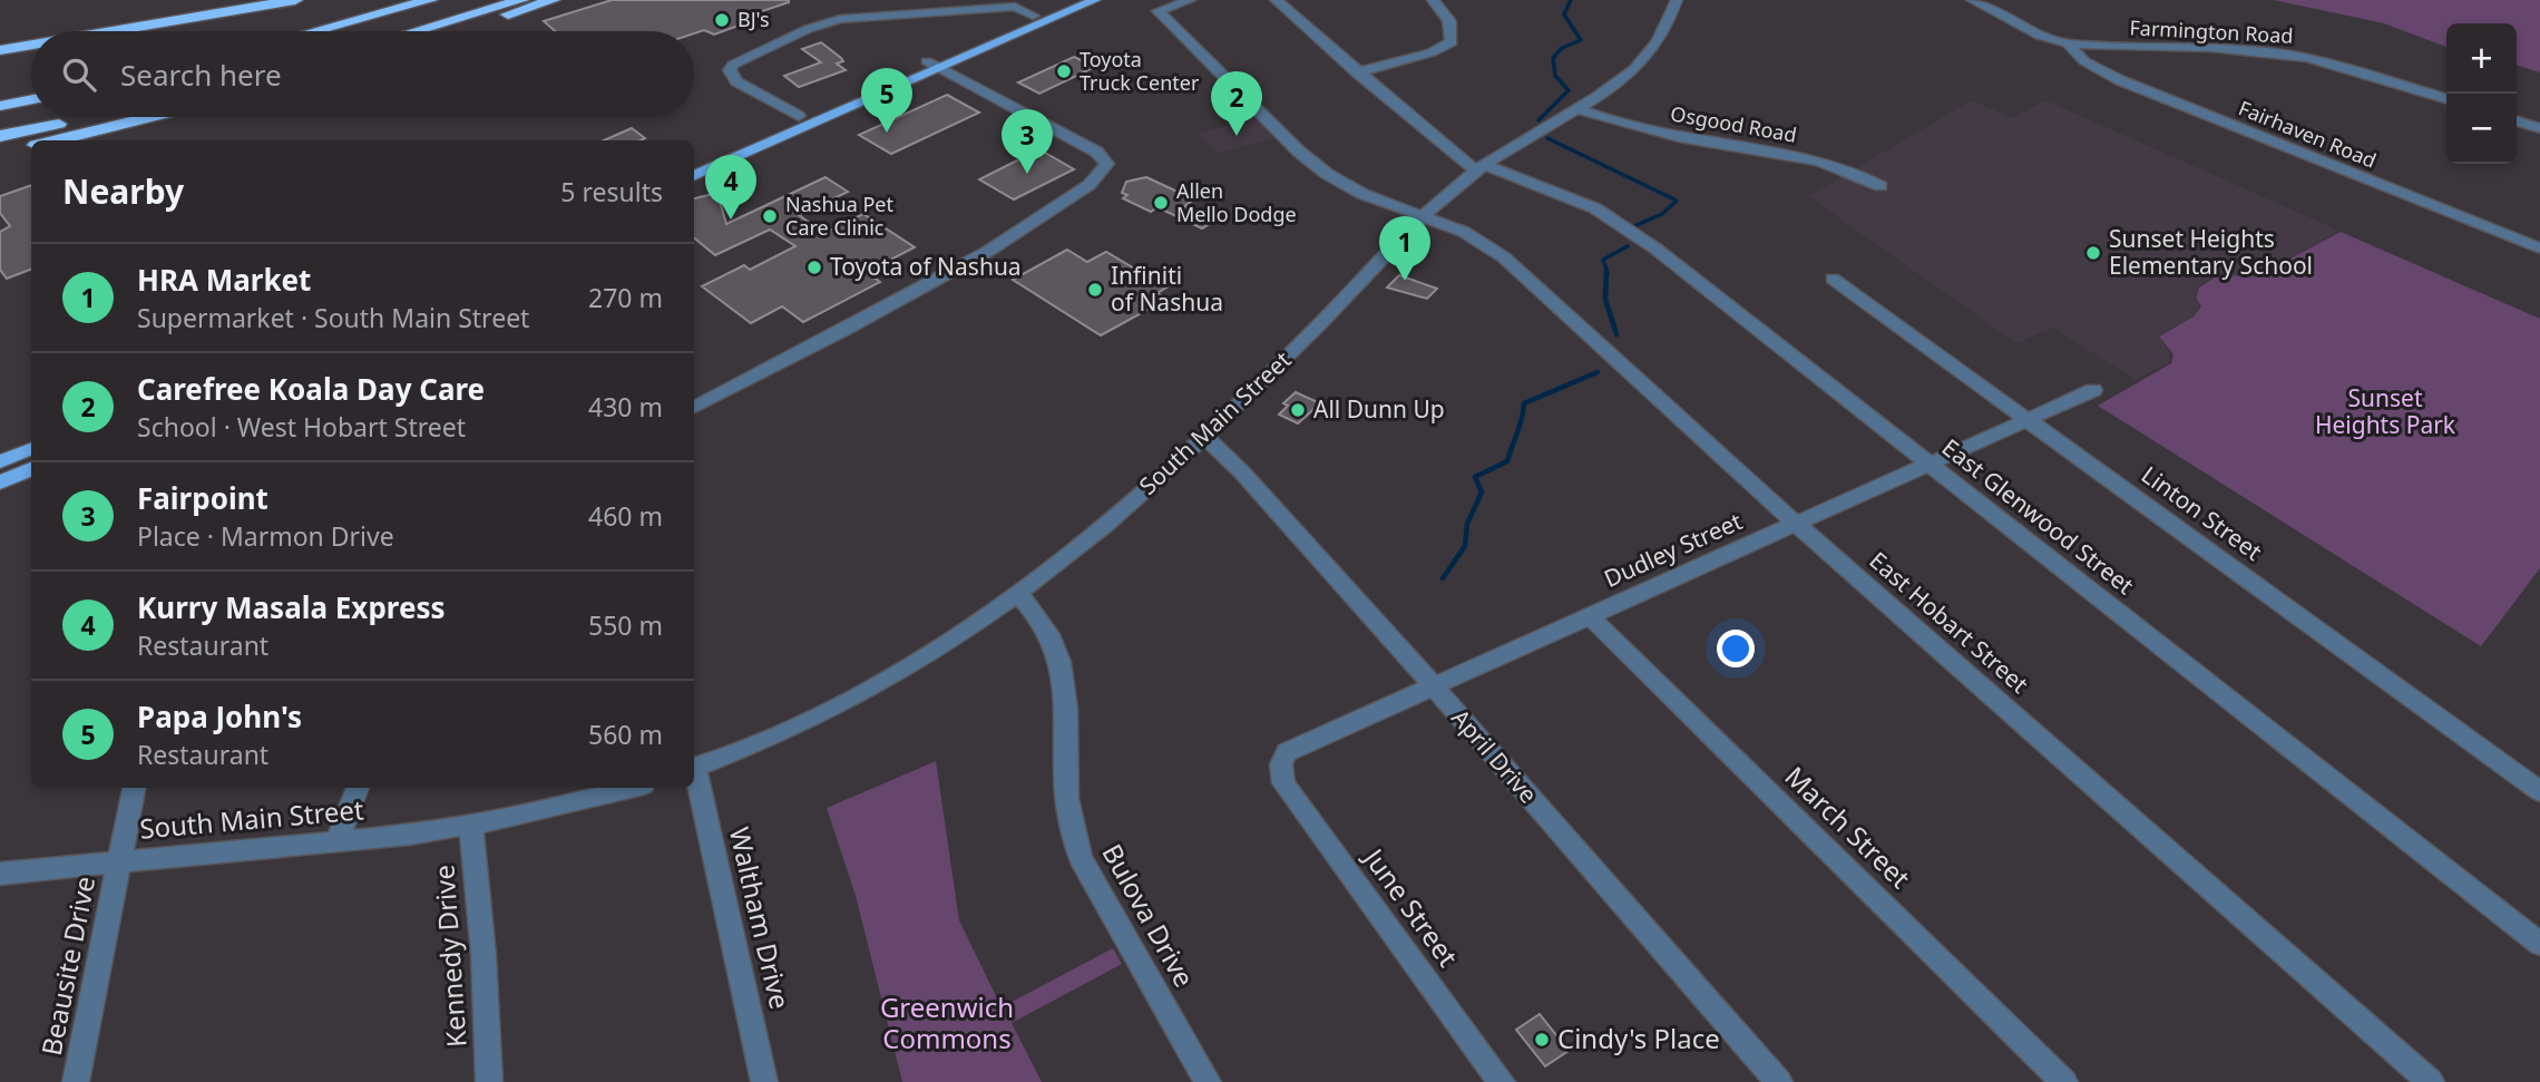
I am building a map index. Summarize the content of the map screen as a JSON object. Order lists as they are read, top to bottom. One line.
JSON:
{"streets":{"street":["Farmington Road","Osgood Road","Fairhaven Road","South Main Street","Linton Street","East Glenwood Street","Dudley Street","East Hobart Street","April Drive","March Street","June Street","Bulova Drive","Waltham Drive","Kennedy Drive","Beausite Drive"]},"crossings":[["Farmington Road","Fairhaven Road"],["Osgood Road","South Main Street"],["South Main Street","East Glenwood Street"],["South Main Street","East Hobart Street"],["South Main Street","April Drive"],["South Main Street","Bulova Drive"],["South Main Street","Kennedy Drive"],["South Main Street","Beausite Drive"],["Linton Street","Dudley Street"],["East Glenwood Street","Dudley Street"],["Dudley Street","East Hobart Street"],["Dudley Street","April Drive"],["Dudley Street","March Street"],["Dudley Street","June Street"]],"parks":["Sunset Heights Park","Greenwich Commons"],"places":["BJ's","Toyota Truck Center","Allen Mello Dodge","Nashua Pet Care Clinic","Sunset Heights Elementary School","Toyota of Nashua","Infiniti of Nashua","All Dunn Up","Cindy's Place"],"page":{"map_buttons":["+","−"],"search":"Search here","pins":["5","2","3","4","1"],"heading":["Nearby","5 results"],"list":[{"mark":"1","name":"HRA Market","note":"Supermarket · South Main Street","value":"270 m"},{"mark":"2","name":"Carefree Koala Day Care","note":"School · West Hobart Street","value":"430 m"},{"mark":"3","name":"Fairpoint","note":"Place · Marmon Drive","value":"460 m"},{"mark":"4","name":"Kurry Masala Express","note":"Restaurant","value":"550 m"},{"mark":"5","name":"Papa John's","note":"Restaurant","value":"560 m"}]}}
